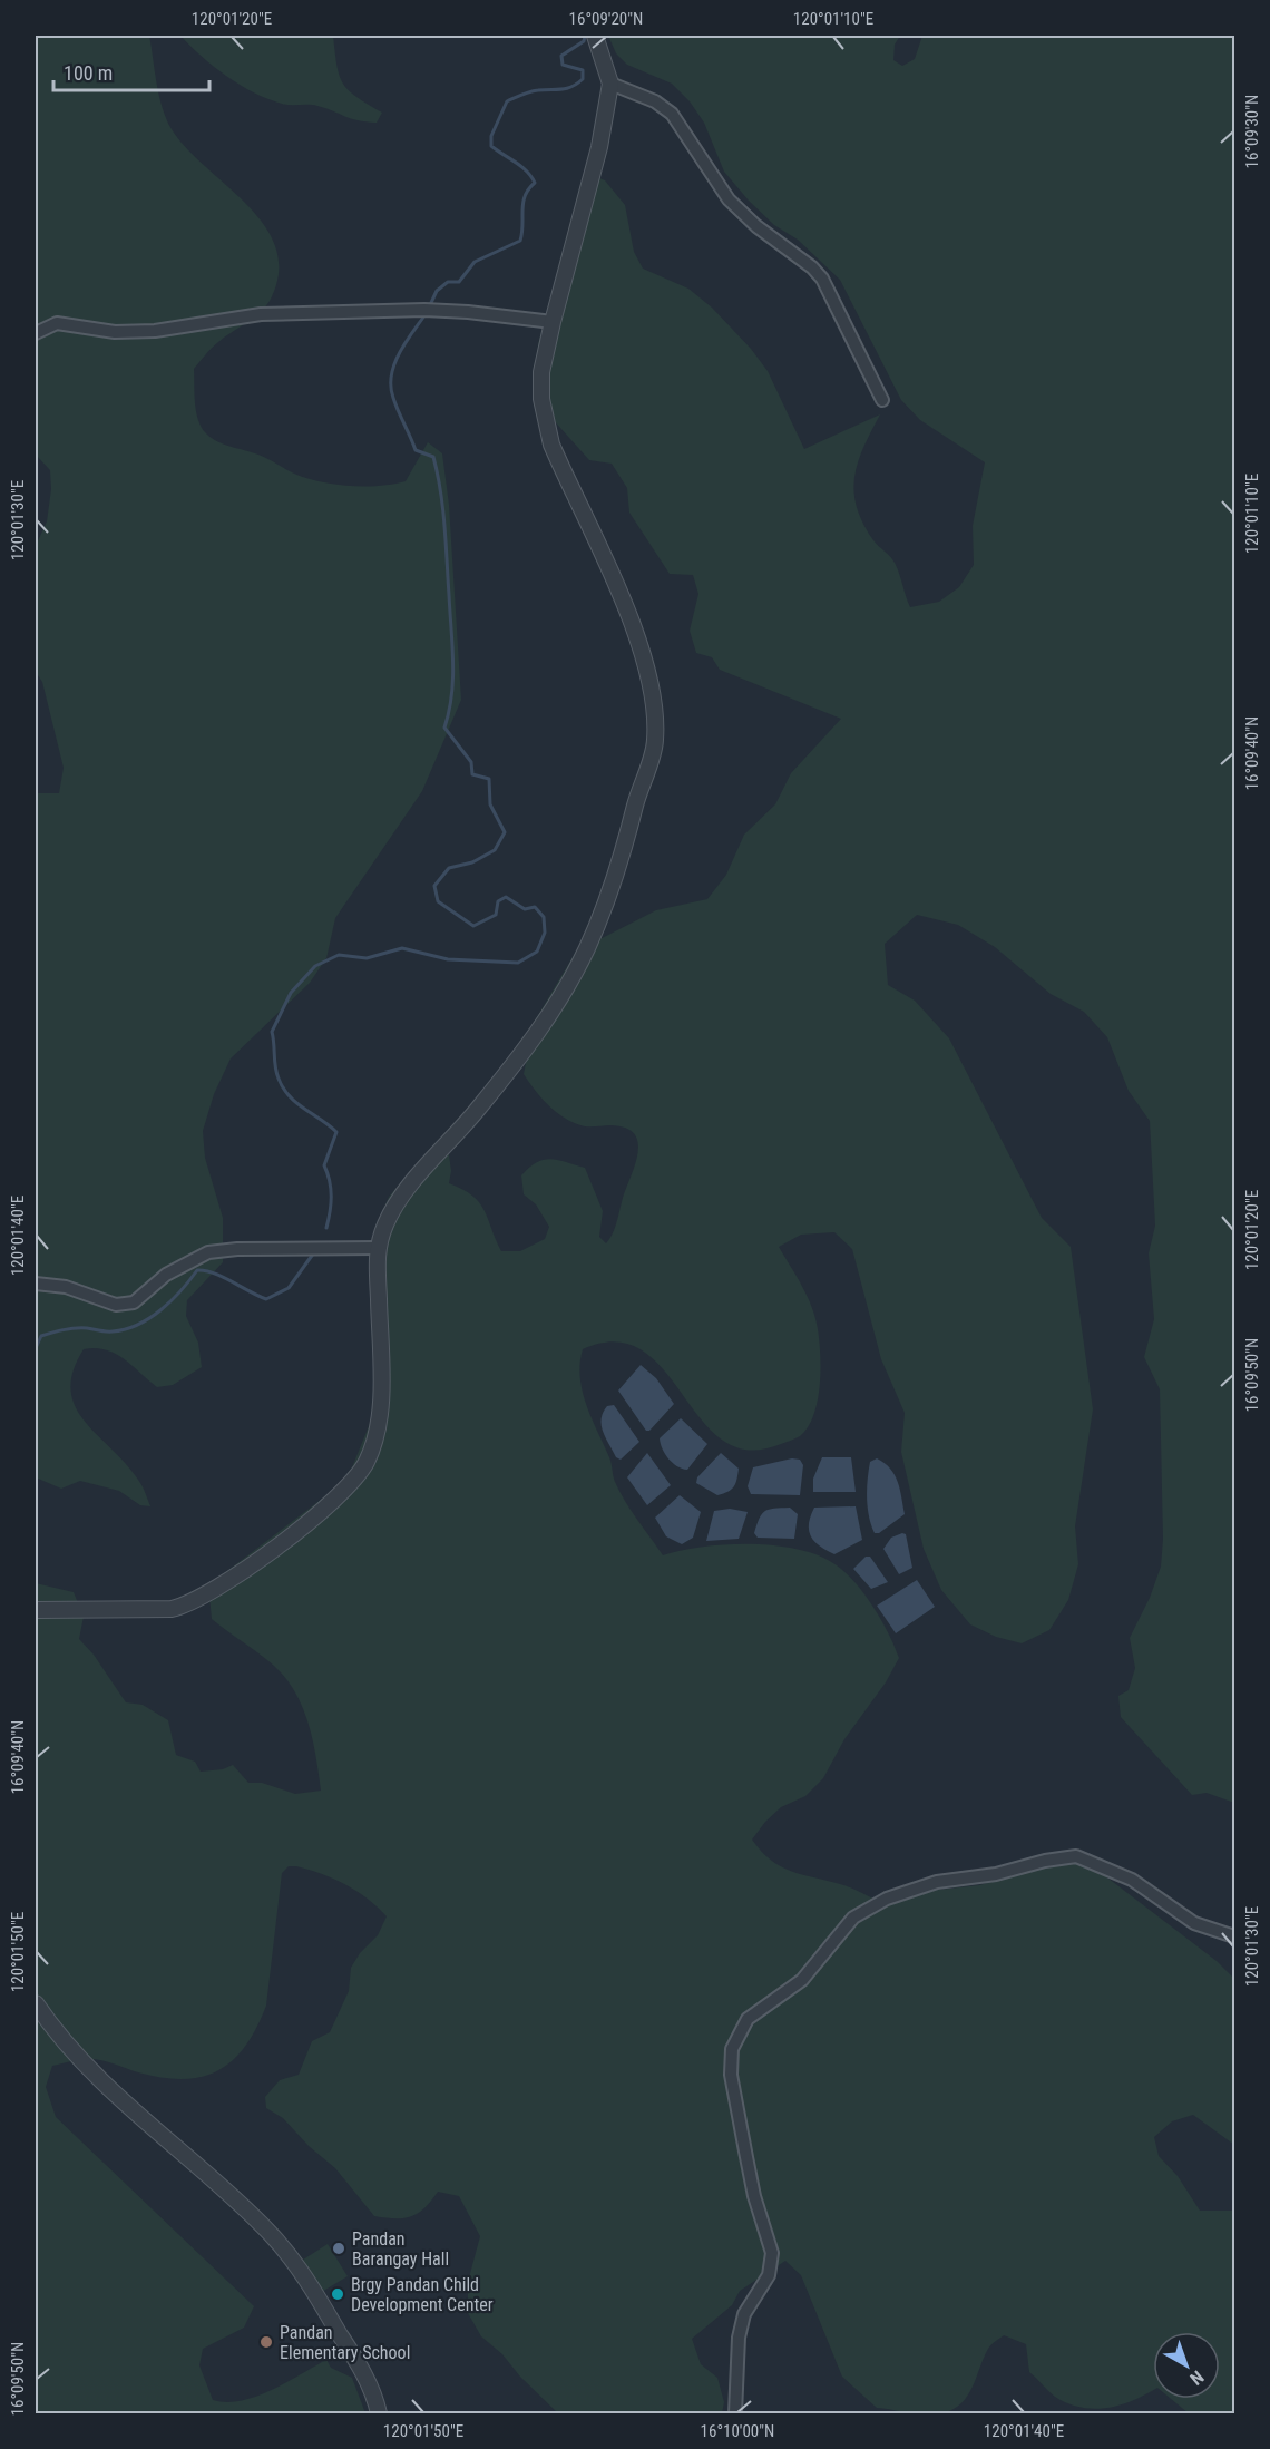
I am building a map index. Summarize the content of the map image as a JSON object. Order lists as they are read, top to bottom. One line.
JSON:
{"places":["Pandan Barangay Hall","Brgy Pandan Child Development Center","Pandan Elementary School"],"scale_bar":"100 m","north":"bottom right","coordinates":["120°01'20\"E","16°09'20\"N","120°01'10\"E","16°09'30\"N","120°01'30\"E","16°09'40\"N","120°01'40\"E","16°09'50\"N","120°01'50\"E","16°10'00\"N"]}
